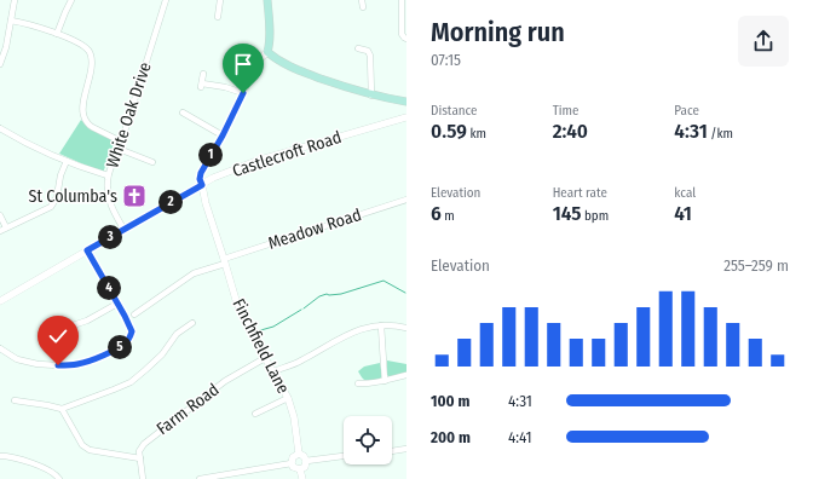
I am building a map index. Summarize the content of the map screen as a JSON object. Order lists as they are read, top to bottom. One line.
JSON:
{"streets":{"street":["White Oak Drive","Castlecroft Road","Meadow Road","Finchfield Lane","Farm Road"]},"crossings":[["White Oak Drive","Castlecroft Road"],["Castlecroft Road","Finchfield Lane"],["Meadow Road","Finchfield Lane"],["Finchfield Lane","Farm Road"]],"places":{"church":["St Columba's"]},"page":{"heading":["Morning run","07:15"],"stats":[["Distance","0.59 km"],["Time","2:40"],["Pace","4:31 /km"],["Elevation","6 m"],["Heart rate","145 bpm"],["kcal","41"]],"pins":["1","2","3","4","5"],"chart":["Elevation","255–259 m"],"list":[{"name":"100 m","note":"4:31"},{"name":"200 m","note":"4:41"}]}}
